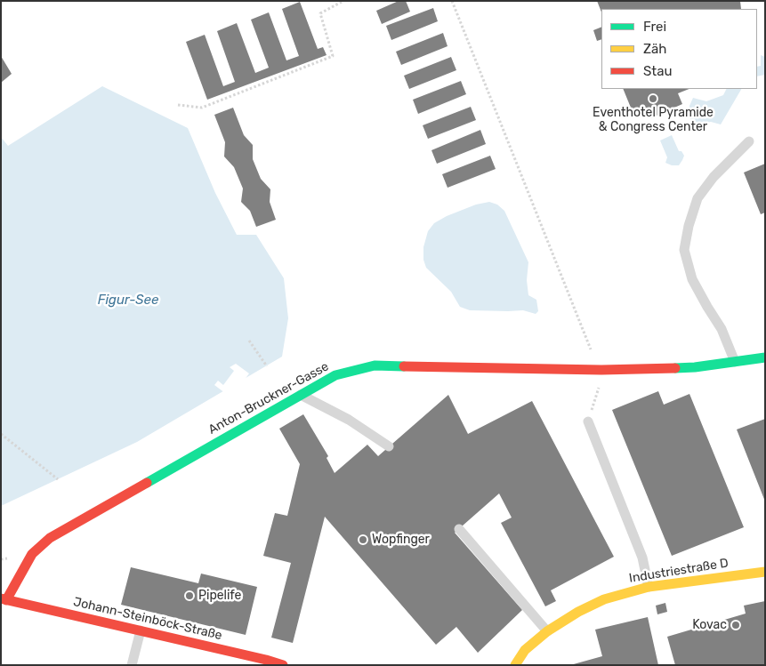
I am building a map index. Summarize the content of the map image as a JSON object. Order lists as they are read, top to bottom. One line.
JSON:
{"streets":{"street":["Anton-Bruckner-Gasse","Industriestraße D","Johann-Steinböck-Straße"]},"crossings":[["Anton-Bruckner-Gasse","Johann-Steinböck-Straße"]],"water":["Figur-See"],"places":["Eventhotel Pyramide & Congress Center","Wopfinger","Pipelife","Kovac"],"legend":["Frei","Zäh","Stau"]}
